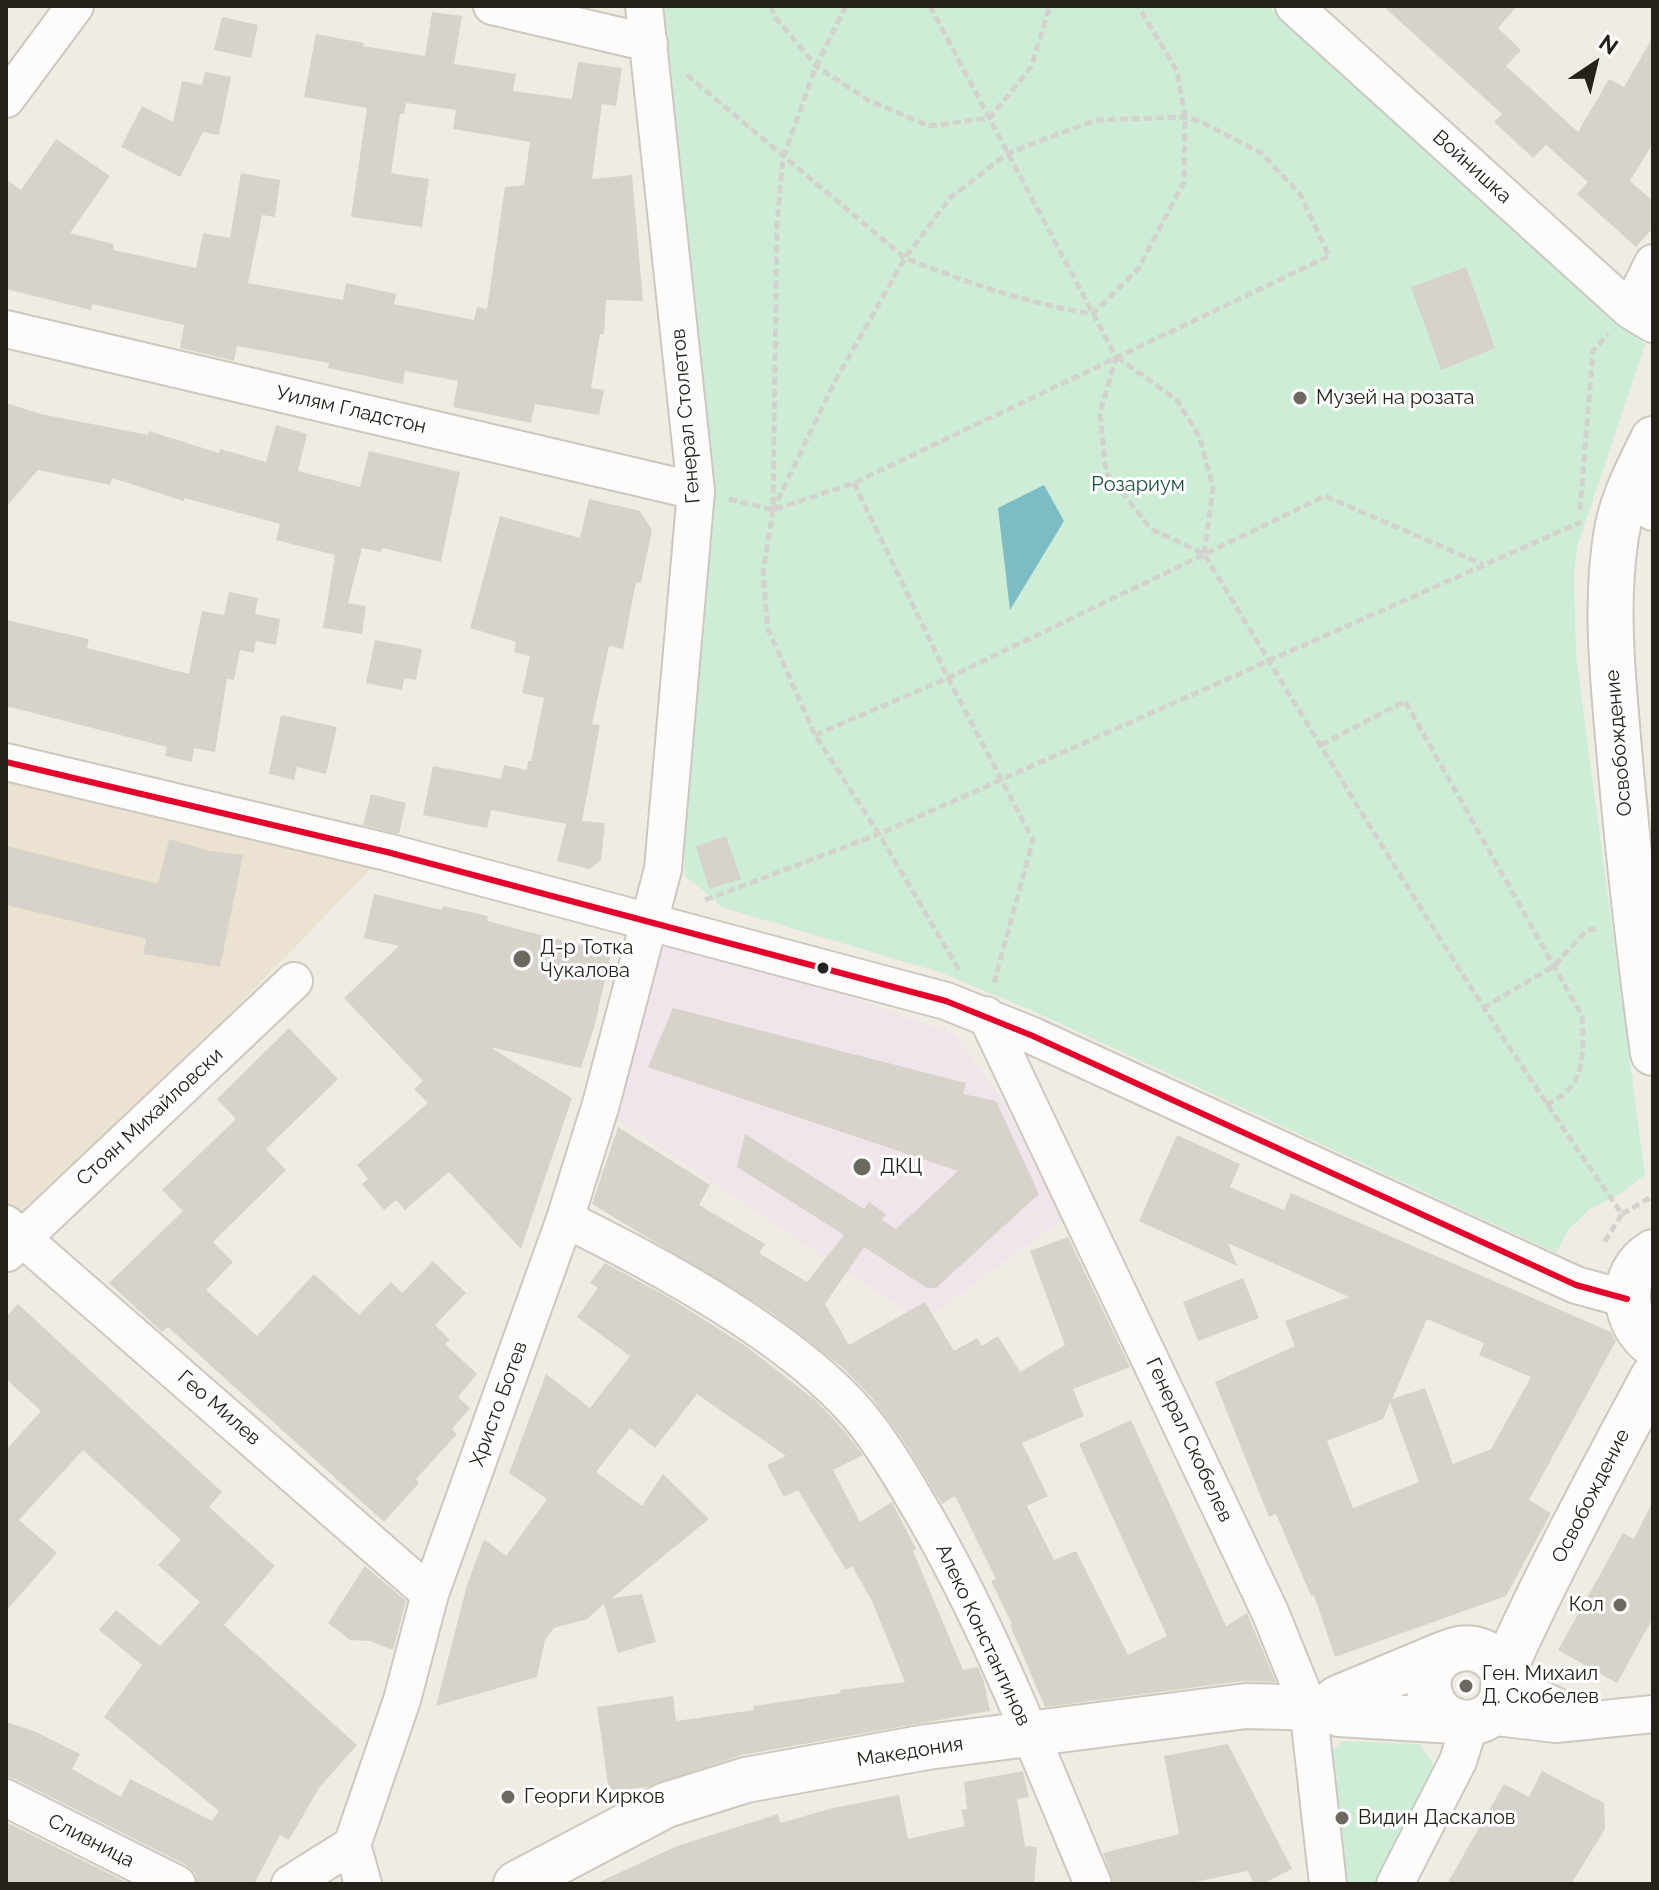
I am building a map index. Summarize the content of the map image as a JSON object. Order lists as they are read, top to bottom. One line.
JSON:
{"streets":{"main road":["Освобождение","Македония"],"street":["Войнишка","Уилям Гладстон","Генерал Столетов","Стоян Михайловски","Христо Ботев","Гео Милев","Генерал Скобелев","Алеко Константинов","Сливница"]},"crossings":[["Уилям Гладстон","Генерал Столетов"],["Генерал Столетов","Христо Ботев"],["Освобождение","Македония"],["Стоян Михайловски","Гео Милев"],["Христо Ботев","Гео Милев"],["Христо Ботев","Алеко Константинов"],["Генерал Скобелев","Македония"],["Алеко Константинов","Македония"]],"parks":["Розариум"],"places":["Музей на розата","Д-р Тотка Чукалова","ДКЦ","Кол","Ген. Михаил Д. Скобелев","Георги Кирков","Видин Даскалов"],"north":"top right"}
